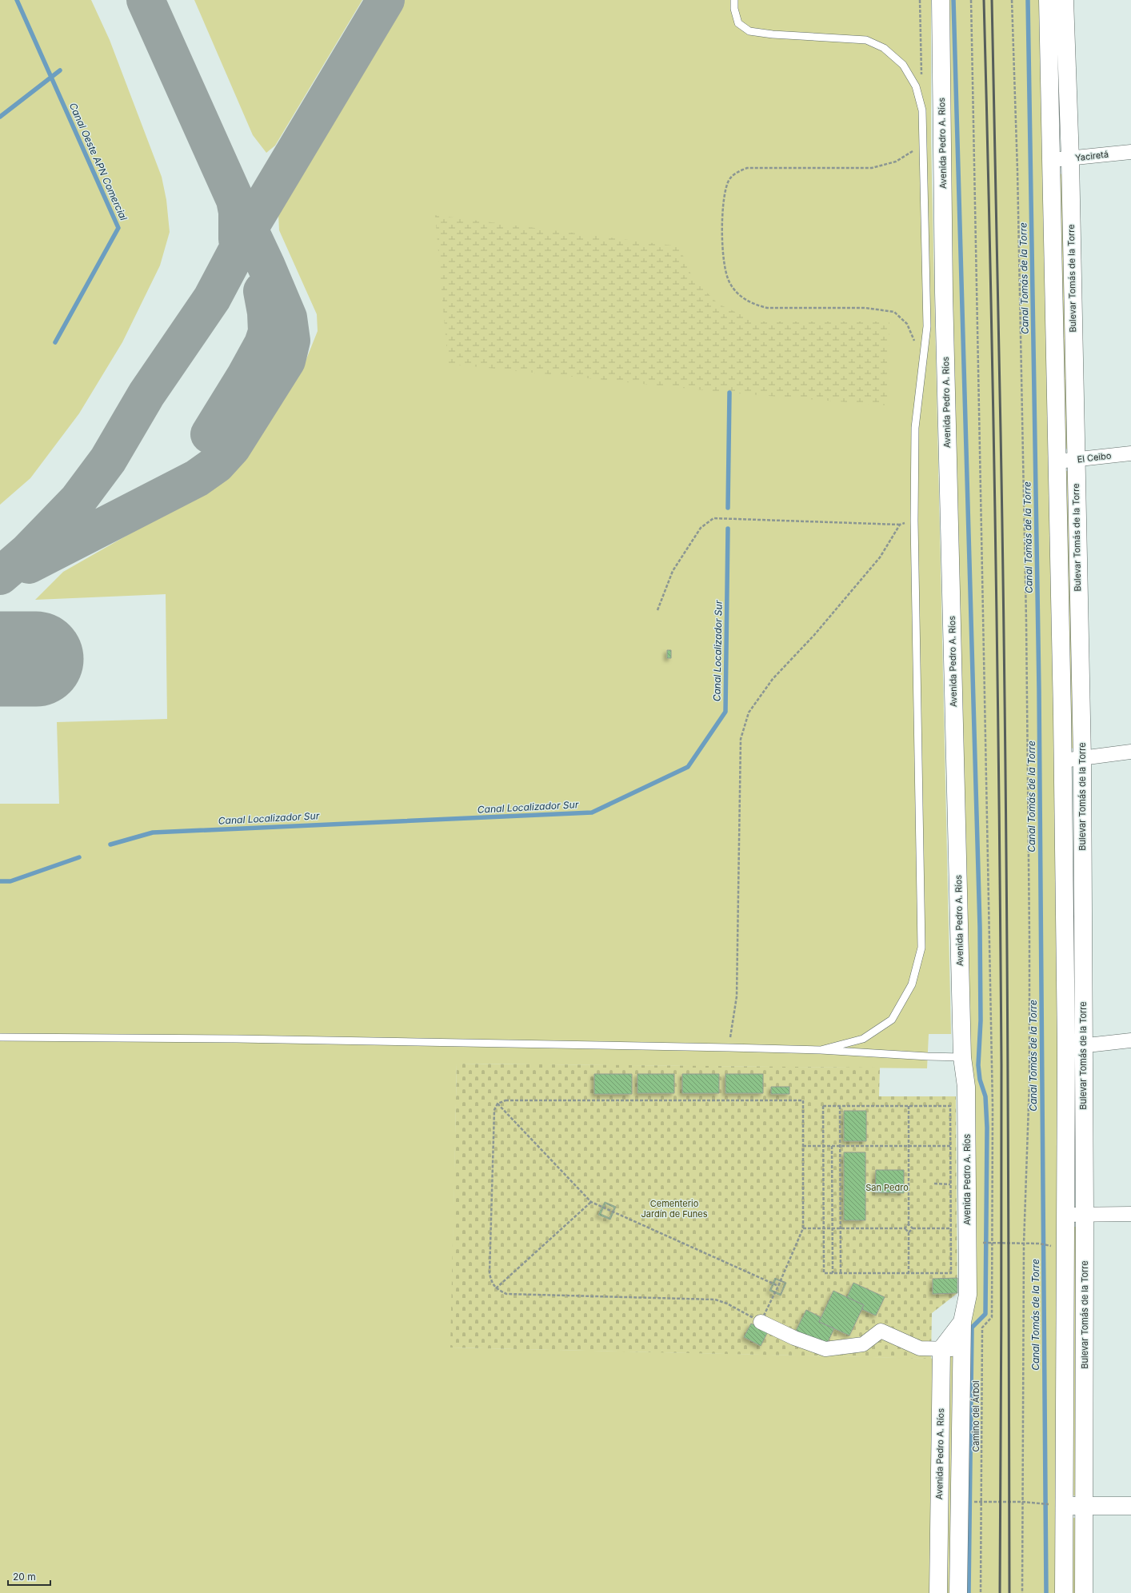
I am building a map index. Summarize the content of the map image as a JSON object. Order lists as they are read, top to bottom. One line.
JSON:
{"streets":{"street":["Avenida Pedro A. Ríos","Yaciretá","Bulevar Tomás de la Torre","El Ceibo"],"path":["Camino del Árbol"]},"crossings":[["Yaciretá","Bulevar Tomás de la Torre"],["Bulevar Tomás de la Torre","El Ceibo"]],"water":["Canal Oeste APN Comercial","Canal Tomás de la Torre","Canal Localizador Sur"],"parks":["San Pedro","Cementerio Jardín de Funes"],"scale_bar":"20 m"}
